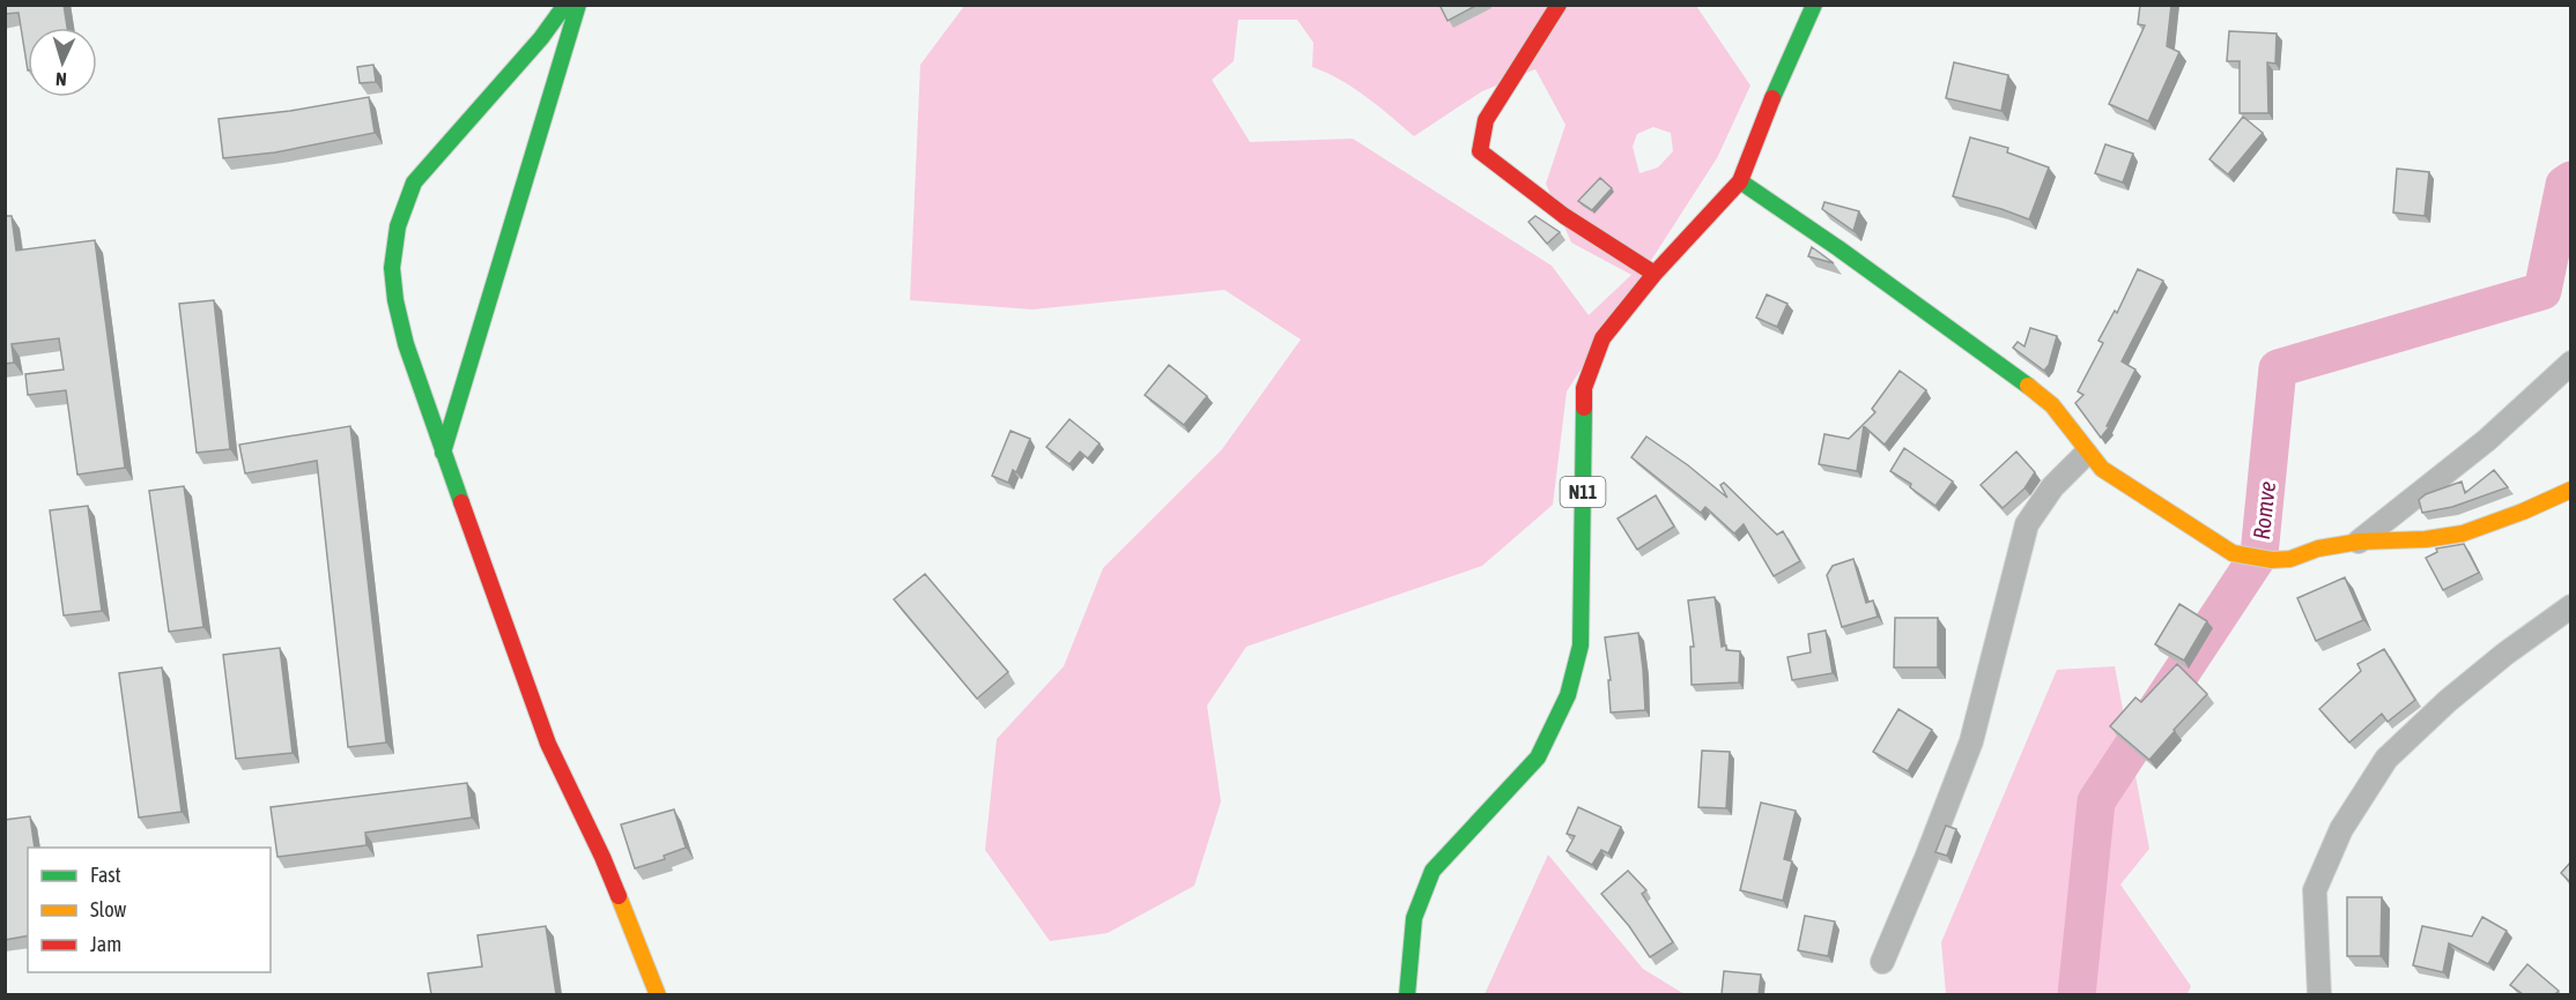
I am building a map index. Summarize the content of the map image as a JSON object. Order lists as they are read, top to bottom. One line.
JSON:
{"streets":{"main road":["N11"]},"water":["Romve"],"legend":["Fast","Slow","Jam"],"north":"bottom"}
